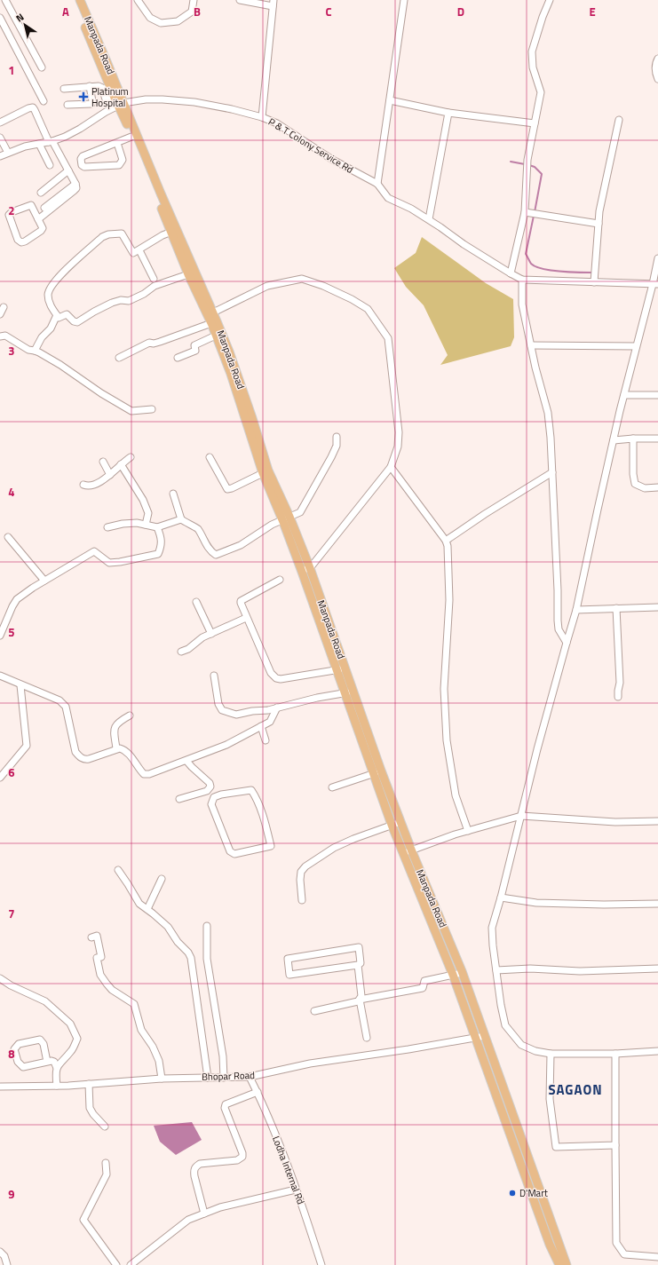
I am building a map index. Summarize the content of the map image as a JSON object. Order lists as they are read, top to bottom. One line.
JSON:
{"streets":{"main road":["Manpada Road"],"street":["P & T Colony Service Rd","Bhopar Road","Lodha Internal Rd"]},"crossings":[["Manpada Road","P & T Colony Service Rd"],["Manpada Road","Bhopar Road"],["Bhopar Road","Lodha Internal Rd"]],"districts":["SAGAON"],"places":{"health":["Platinum Hospital"],"other":["D'Mart"]},"north":"top left","grid":{"columns":["A","B","C","D","E"],"rows":["1","2","3","4","5","6","7","8","9"]}}
